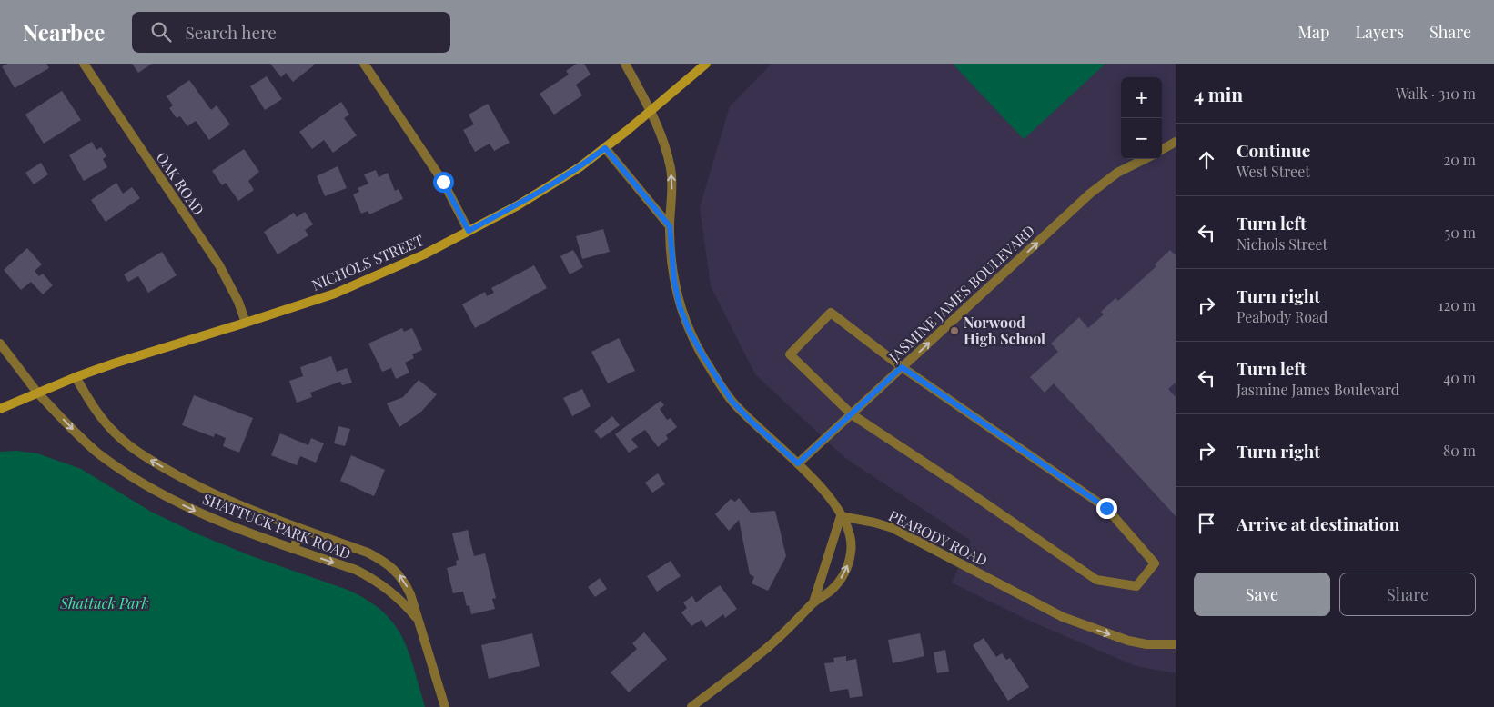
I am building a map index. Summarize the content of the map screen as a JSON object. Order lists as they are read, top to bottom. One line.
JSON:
{"streets":{"main road":["NICHOLS STREET"],"street":["OAK ROAD","JASMINE JAMES BOULEVARD","SHATTUCK PARK ROAD","PEABODY ROAD"]},"crossings":[["OAK ROAD","NICHOLS STREET"],["NICHOLS STREET","SHATTUCK PARK ROAD"]],"one_way":["JASMINE JAMES BOULEVARD","PEABODY ROAD"],"parks":["Shattuck Park"],"places":["Norwood High School"],"page":{"header":"Nearbee","search":"Search here","nav":["Map","Layers","Share"],"heading":["4 min","Walk · 310 m"],"map_buttons":["+","−"],"list":[["Continue","West Street","20 m"],["Turn left","Nichols Street","50 m"],["Turn right","Peabody Road","120 m"],["Turn left","Jasmine James Boulevard","40 m"],["Turn right","80 m"],"Arrive at destination"],"buttons":["Save","Share"]}}
